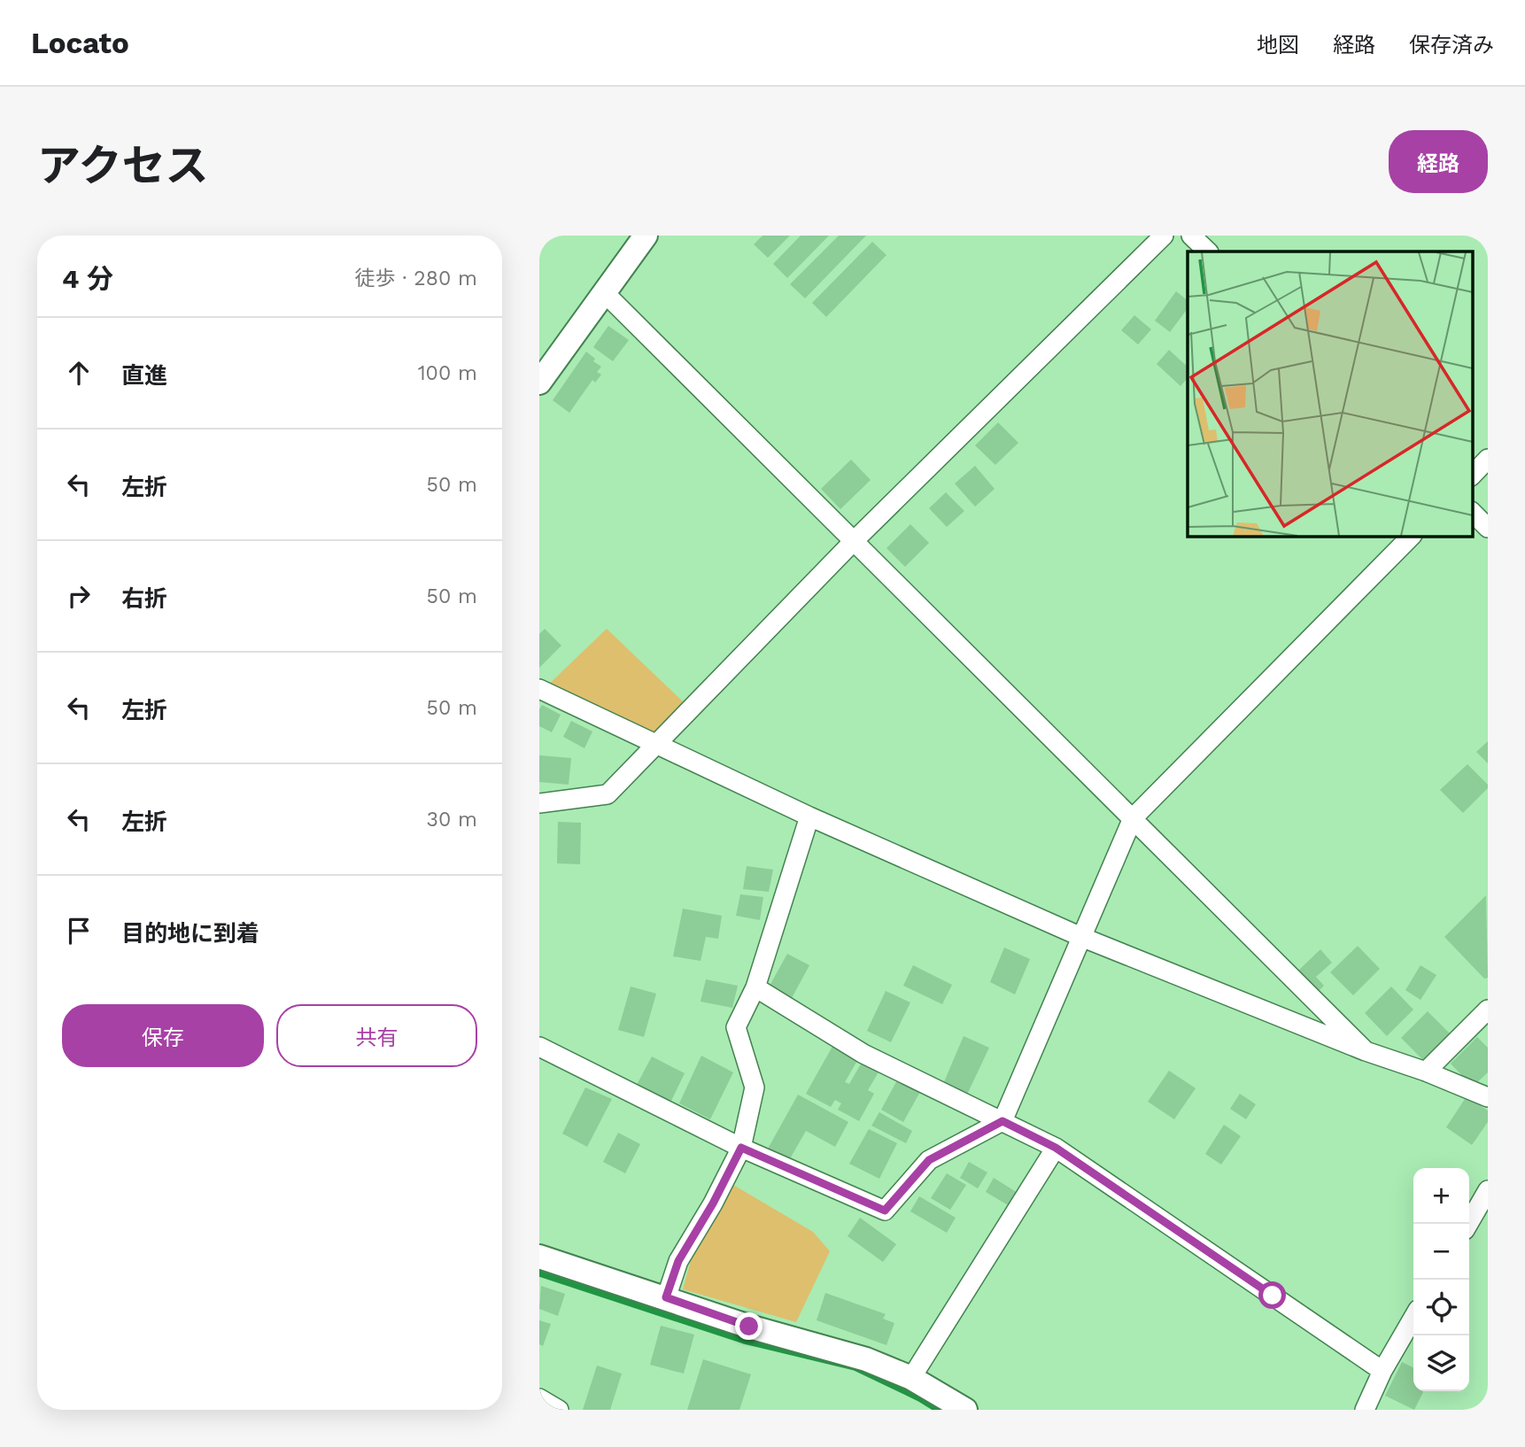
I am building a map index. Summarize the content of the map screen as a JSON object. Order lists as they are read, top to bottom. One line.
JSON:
{"page":{"header":"Locato","nav":["地図","経路","保存済み"],"title":"アクセス","buttons":["経路",["保存","共有"]],"heading":["4 分","徒歩 · 280 m"],"list":[["直進","100 m"],["左折","50 m"],["右折","50 m"],["左折","50 m"],["左折","30 m"],"目的地に到着"],"map_buttons":["+","−"]}}
